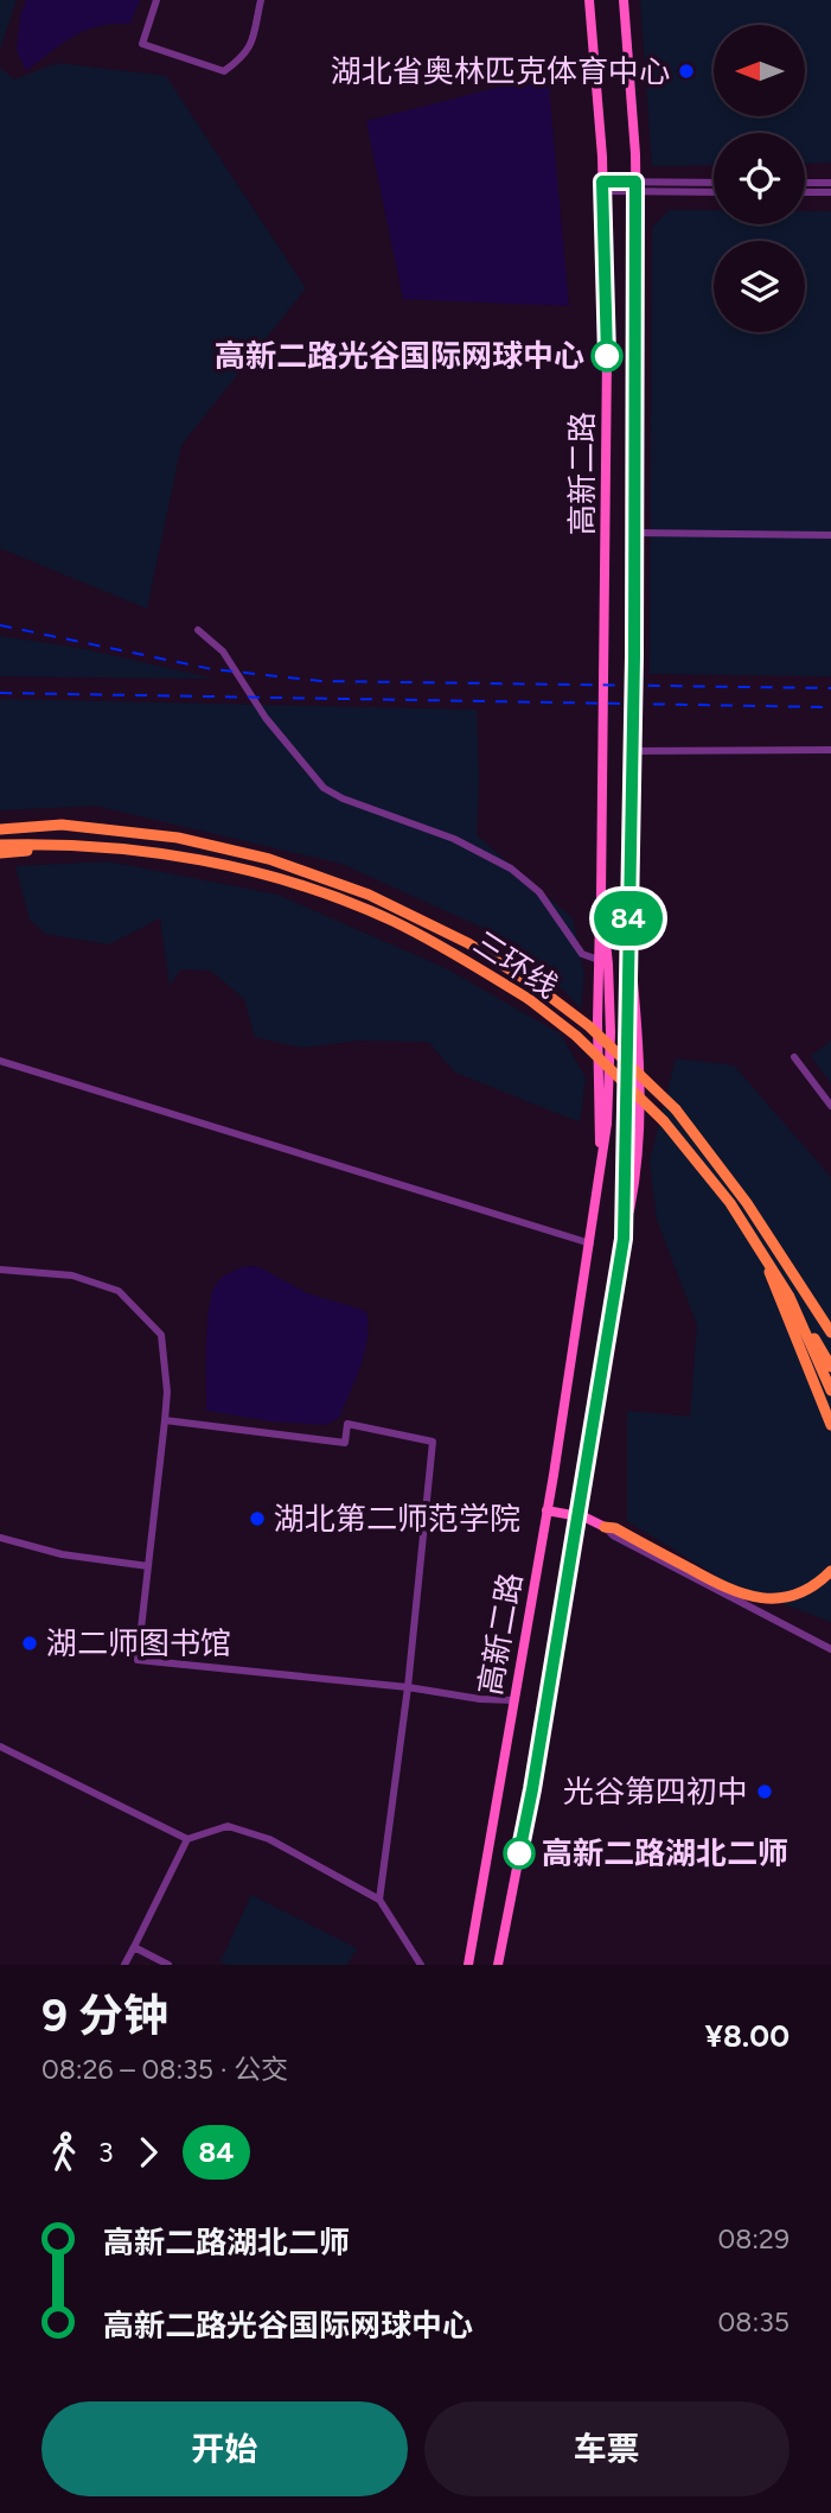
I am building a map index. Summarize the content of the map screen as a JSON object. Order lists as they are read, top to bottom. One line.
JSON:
{"streets":{"highway":["三环线"],"main road":["高新二路"]},"places":["湖北省奥林匹克体育中心","高新二路光谷国际网球中心","湖北第二师范学院","湖二师图书馆","光谷第四初中","高新二路湖北二师"],"lines":["bus line 84"],"north":"left","page":{"on_map":"84","heading":["9 分钟","08:26 – 08:35 · 公交","¥8.00"],"legs":["3","84"],"list":[{"name":"高新二路湖北二师","value":"08:29"},{"name":"高新二路光谷国际网球中心","value":"08:35"}],"buttons":["开始","车票"]}}
